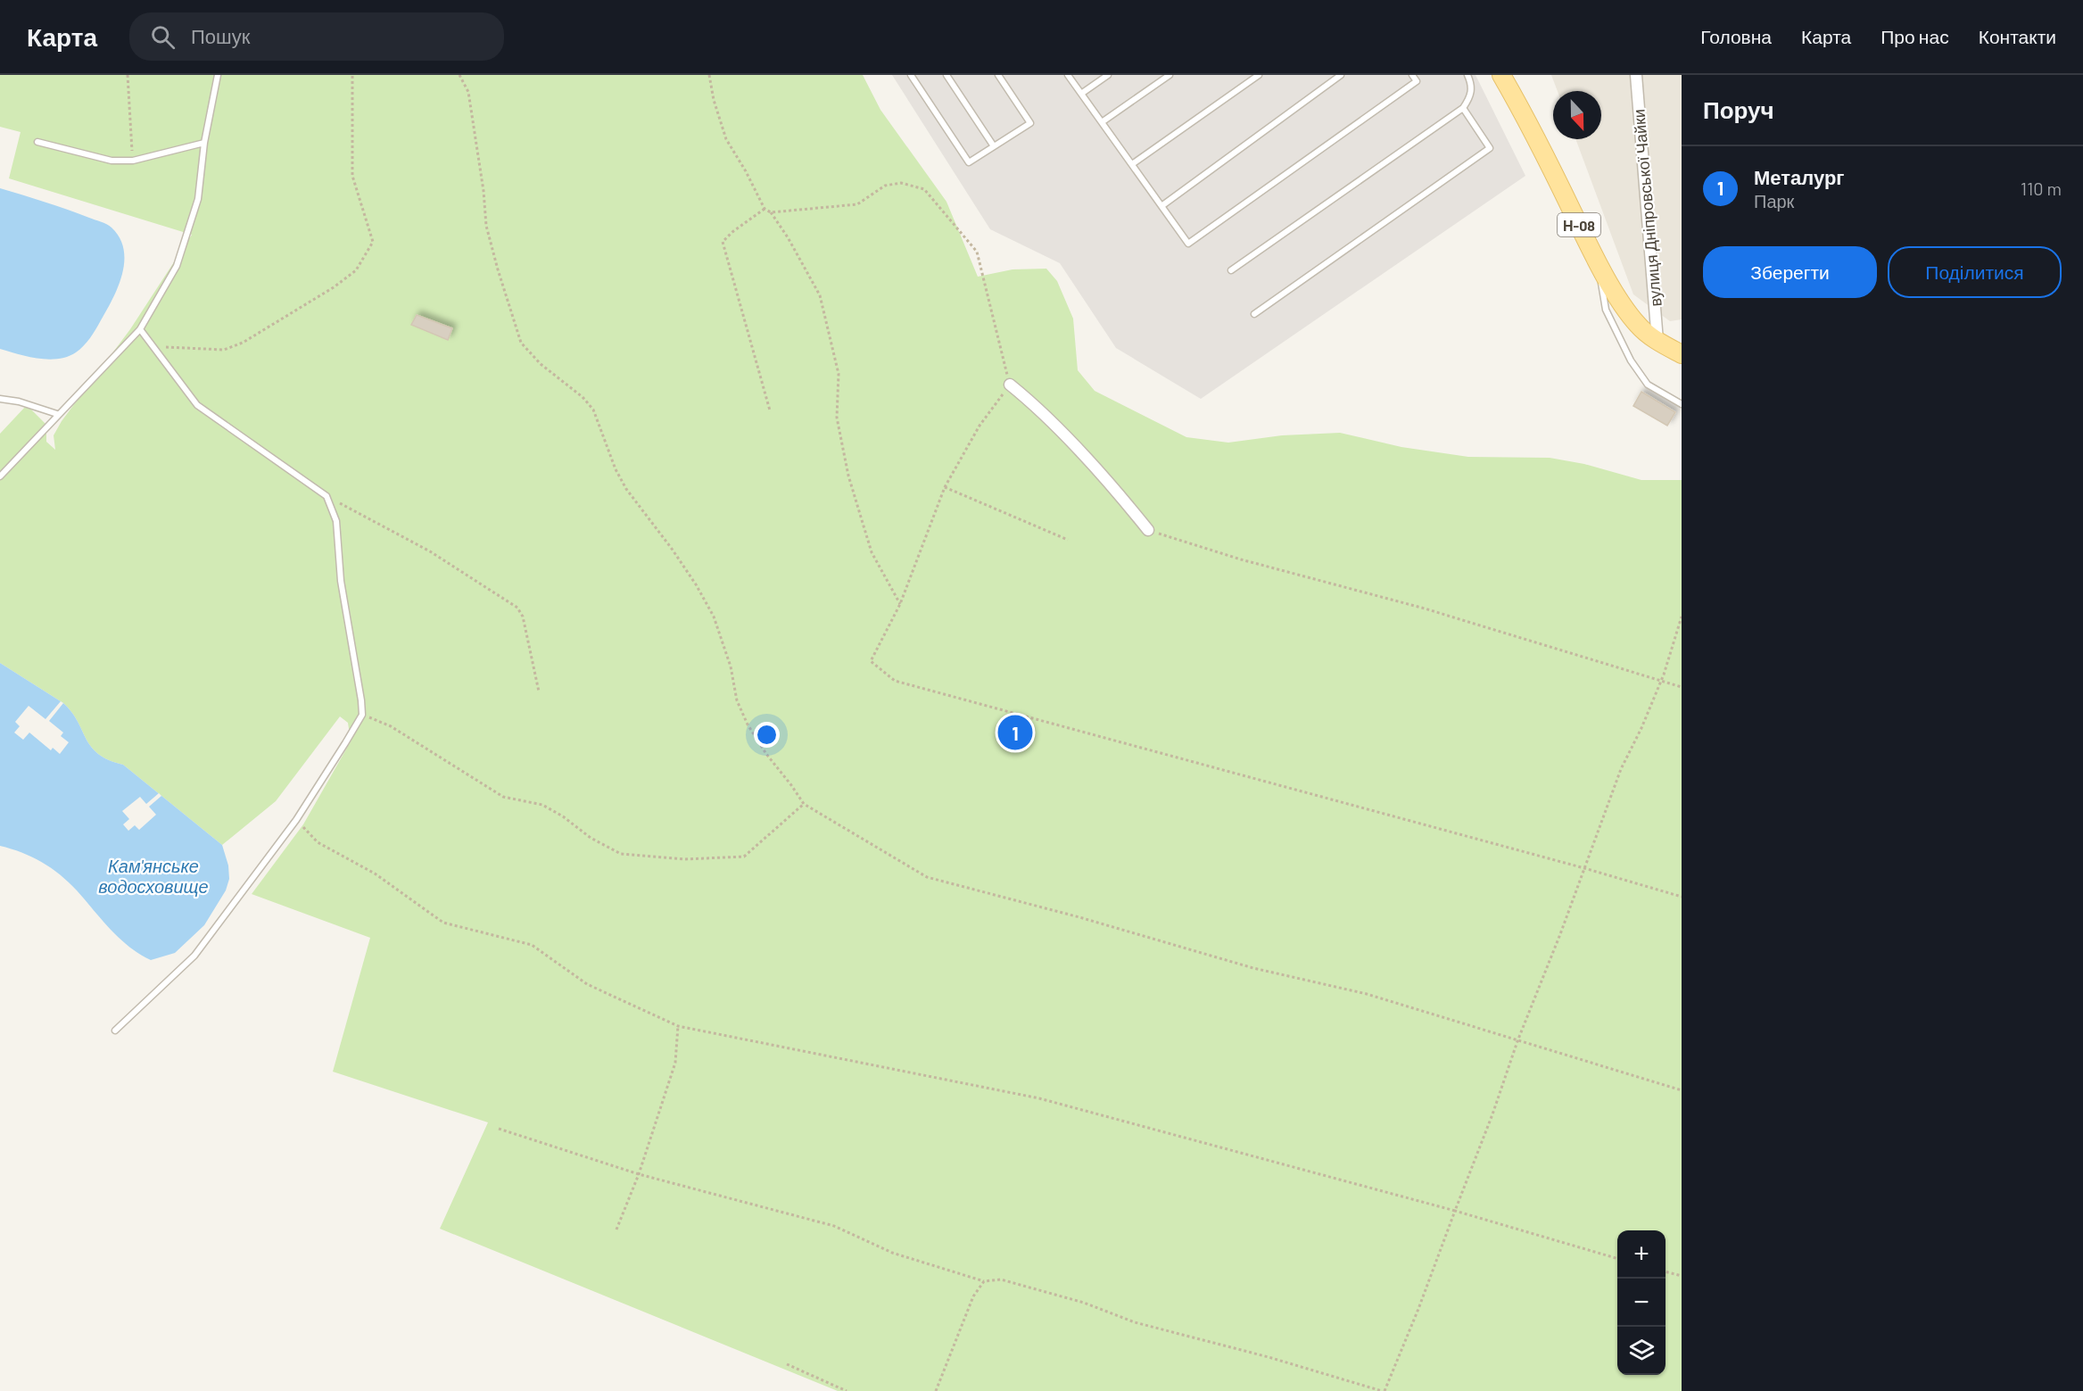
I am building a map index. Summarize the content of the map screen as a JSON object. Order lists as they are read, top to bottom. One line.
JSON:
{"streets":{"main road":["Н-08"],"street":["вулиця Дніпровської Чайки"]},"crossings":[["вулиця Дніпровської Чайки","Н-08"]],"water":["Кам'янське водосховище"],"north":"bottom","page":{"header":"Карта","search":"Пошук","nav":["Головна","Карта","Про нас","Контакти"],"heading":"Поруч","list":[{"mark":"1","name":"Металург","note":"Парк","value":"110 m"}],"buttons":["Зберегти","Поділитися"],"pins":"1","map_buttons":["+","−"]}}
